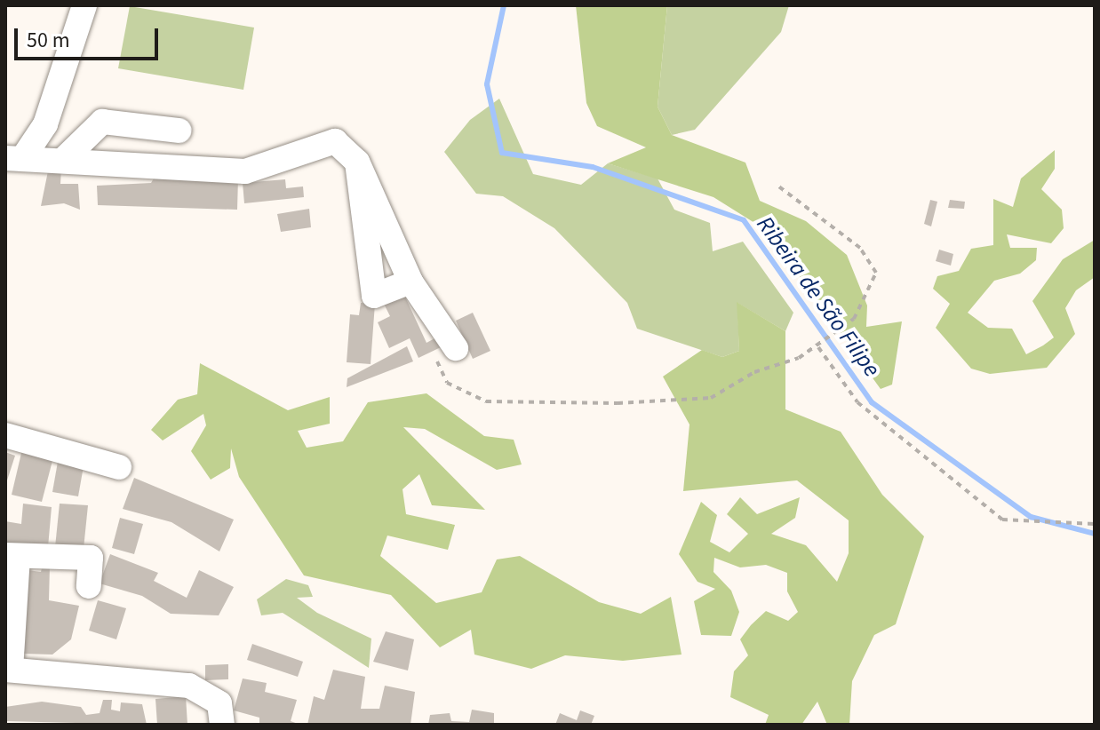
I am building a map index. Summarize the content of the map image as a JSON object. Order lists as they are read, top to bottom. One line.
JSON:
{"water":["Ribeira de São Filipe"],"scale_bar":"50 m"}
